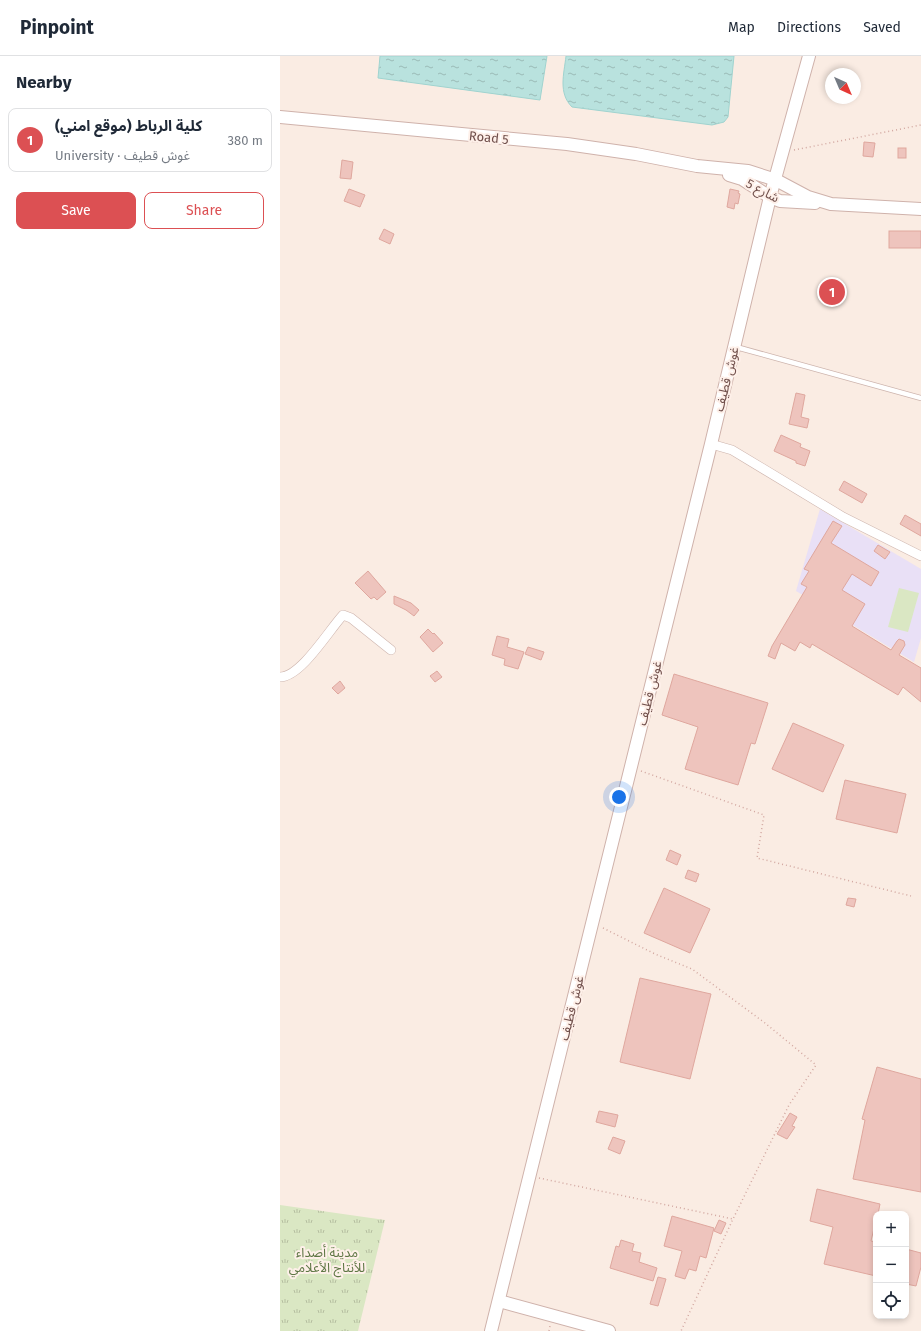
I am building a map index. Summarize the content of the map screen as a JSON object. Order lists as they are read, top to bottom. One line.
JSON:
{"streets":{"main road":["Road 5","شارع 5","غوش قطيف"]},"crossings":[["Road 5","شارع 5"],["شارع 5","غوش قطيف"]],"parks":["مدينة أصداء للأنتاج الأعلامي"],"north":"bottom right","page":{"header":"Pinpoint","nav":["Map","Directions","Saved"],"heading":"Nearby","list":[{"mark":"1","name":"كلية الرباط (موقع امني)","note":"University · غوش قطيف","value":"380 m"}],"buttons":["Save","Share"],"pins":"1","map_buttons":["+","−"]}}
